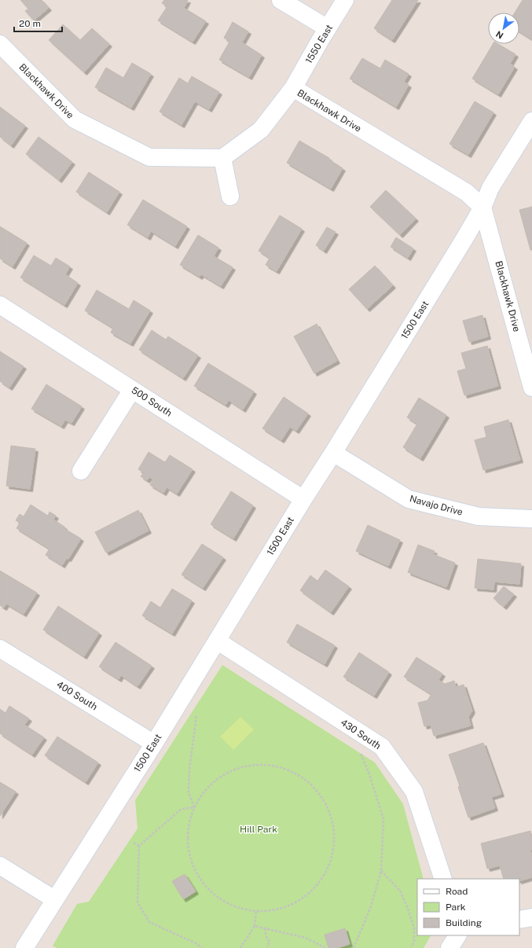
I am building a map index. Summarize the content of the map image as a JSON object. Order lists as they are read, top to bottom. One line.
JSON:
{"streets":{"street":["1550 East","Blackhawk Drive","1500 East","500 South","Navajo Drive","400 South","430 South"]},"crossings":[["1550 East","Blackhawk Drive"],["Blackhawk Drive","1500 East"],["1500 East","500 South"],["1500 East","Navajo Drive"],["1500 East","400 South"],["1500 East","430 South"]],"parks":["Hill Park"],"legend":["Road","Park","Building"],"scale_bar":"20 m","north":"bottom left"}
